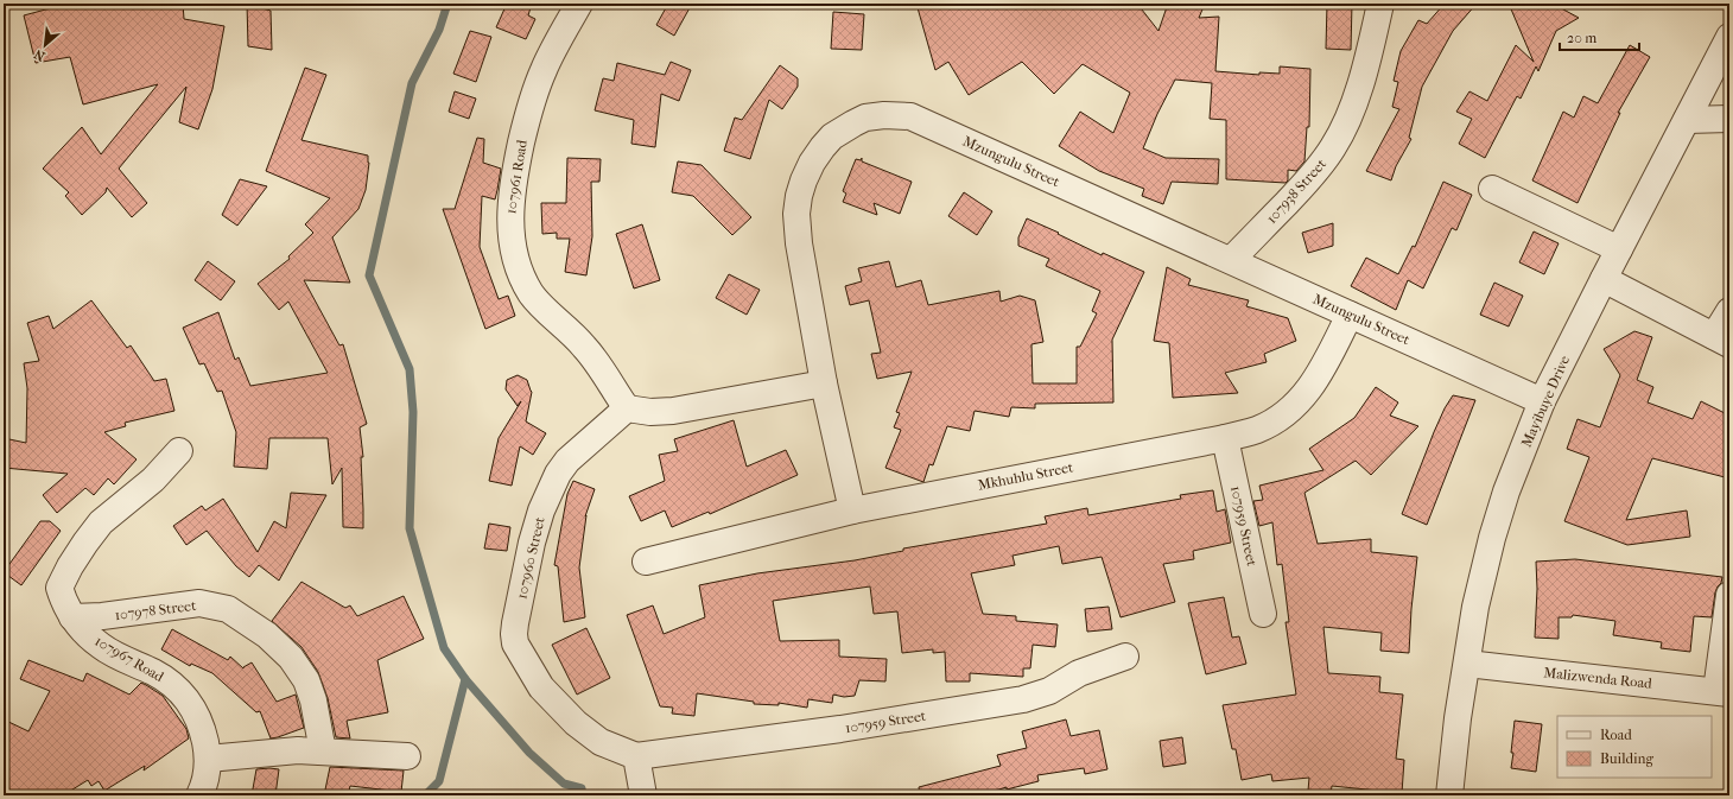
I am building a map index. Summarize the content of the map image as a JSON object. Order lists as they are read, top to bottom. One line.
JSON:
{"streets":{"street":["Mzungulu Street","107961 Road","107938 Street","Mayibuye Drive","Mkhuhlu Street","107959 Street","107960 Street","107978 Street","107967 Road","Malizwenda Road"]},"crossings":[["Mzungulu Street","107938 Street"],["Mzungulu Street","Mayibuye Drive"],["Mzungulu Street","Mkhuhlu Street"],["107961 Road","107960 Street"],["Mayibuye Drive","Malizwenda Road"],["Mkhuhlu Street","107959 Street"],["107959 Street","107960 Street"],["107978 Street","107967 Road"]],"legend":["Road","Building"],"scale_bar":"20 m","north":"bottom left"}
